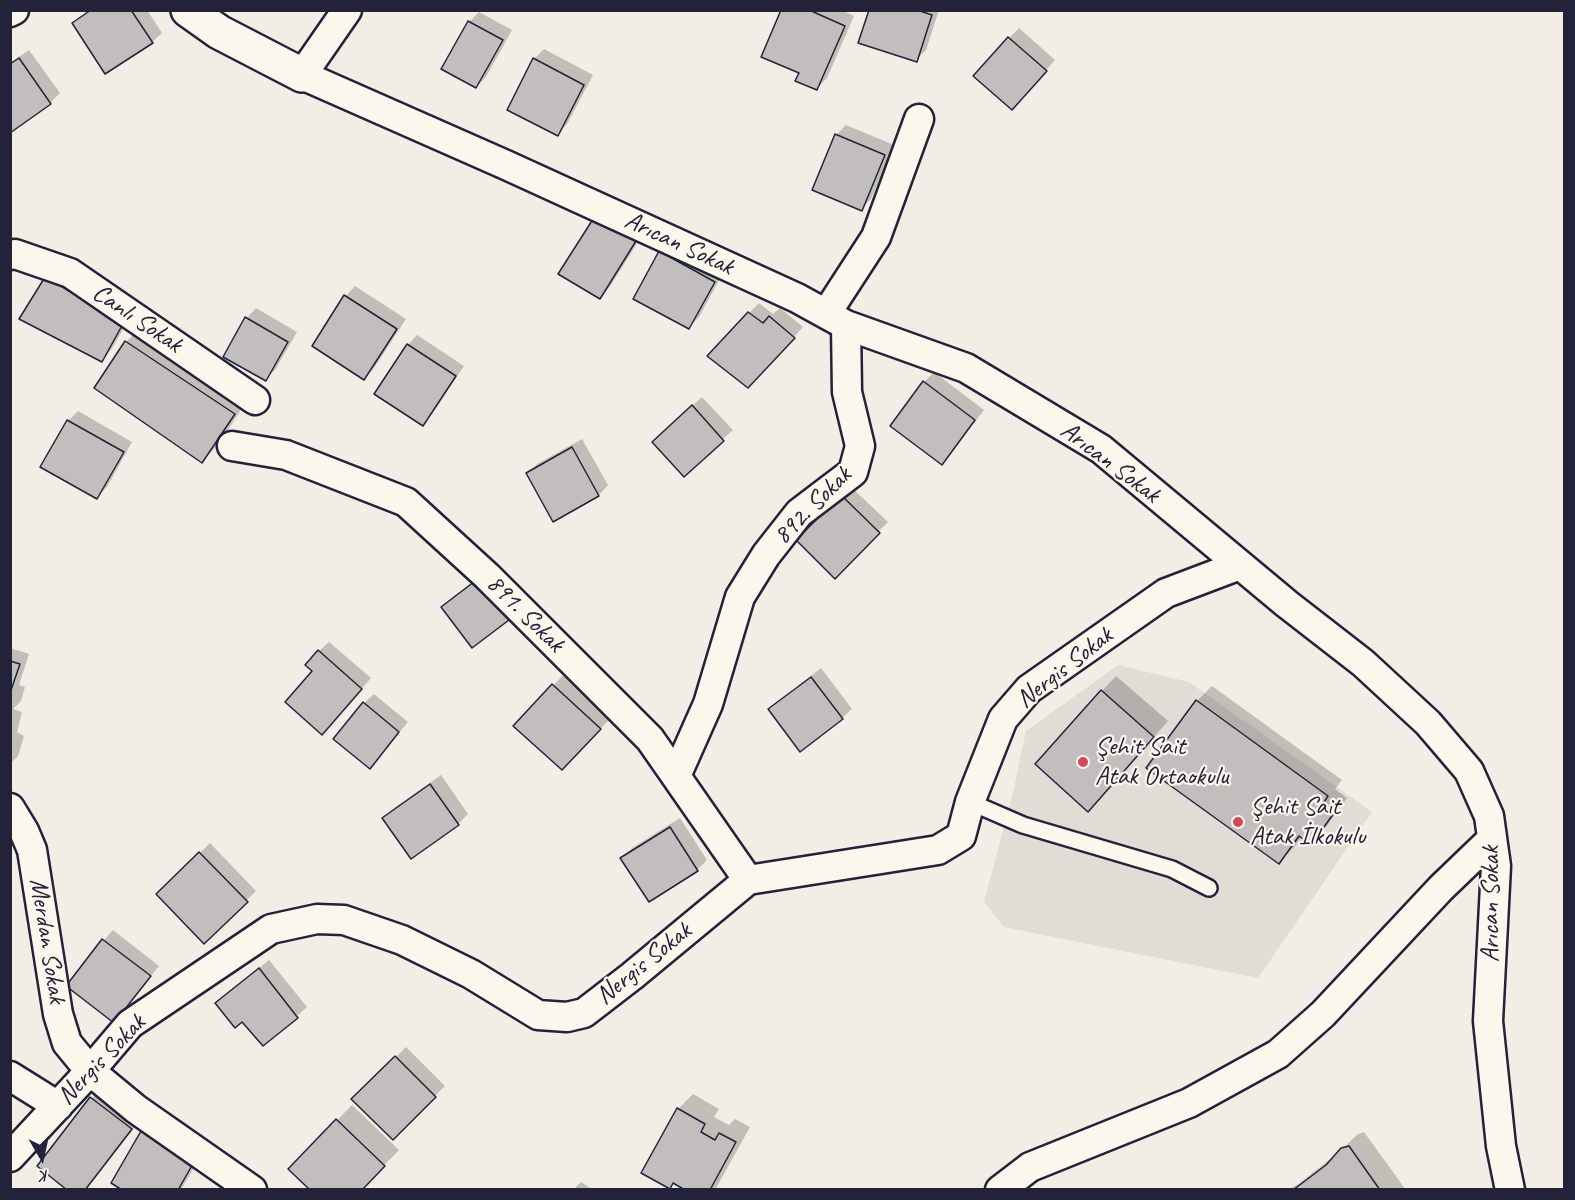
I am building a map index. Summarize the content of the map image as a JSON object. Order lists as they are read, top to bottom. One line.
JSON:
{"streets":{"street":["Arıcan Sokak","Canlı Sokak","892. Sokak","891. Sokak","Nergis Sokak","Merdan Sokak"]},"crossings":[["Arıcan Sokak","892. Sokak"],["Arıcan Sokak","Nergis Sokak"],["892. Sokak","891. Sokak"],["891. Sokak","Nergis Sokak"],["Nergis Sokak","Merdan Sokak"]],"places":["Şehit Sait Atak Ortaokulu","Şehit Sait Atak İlkokulu"],"north":"bottom"}
